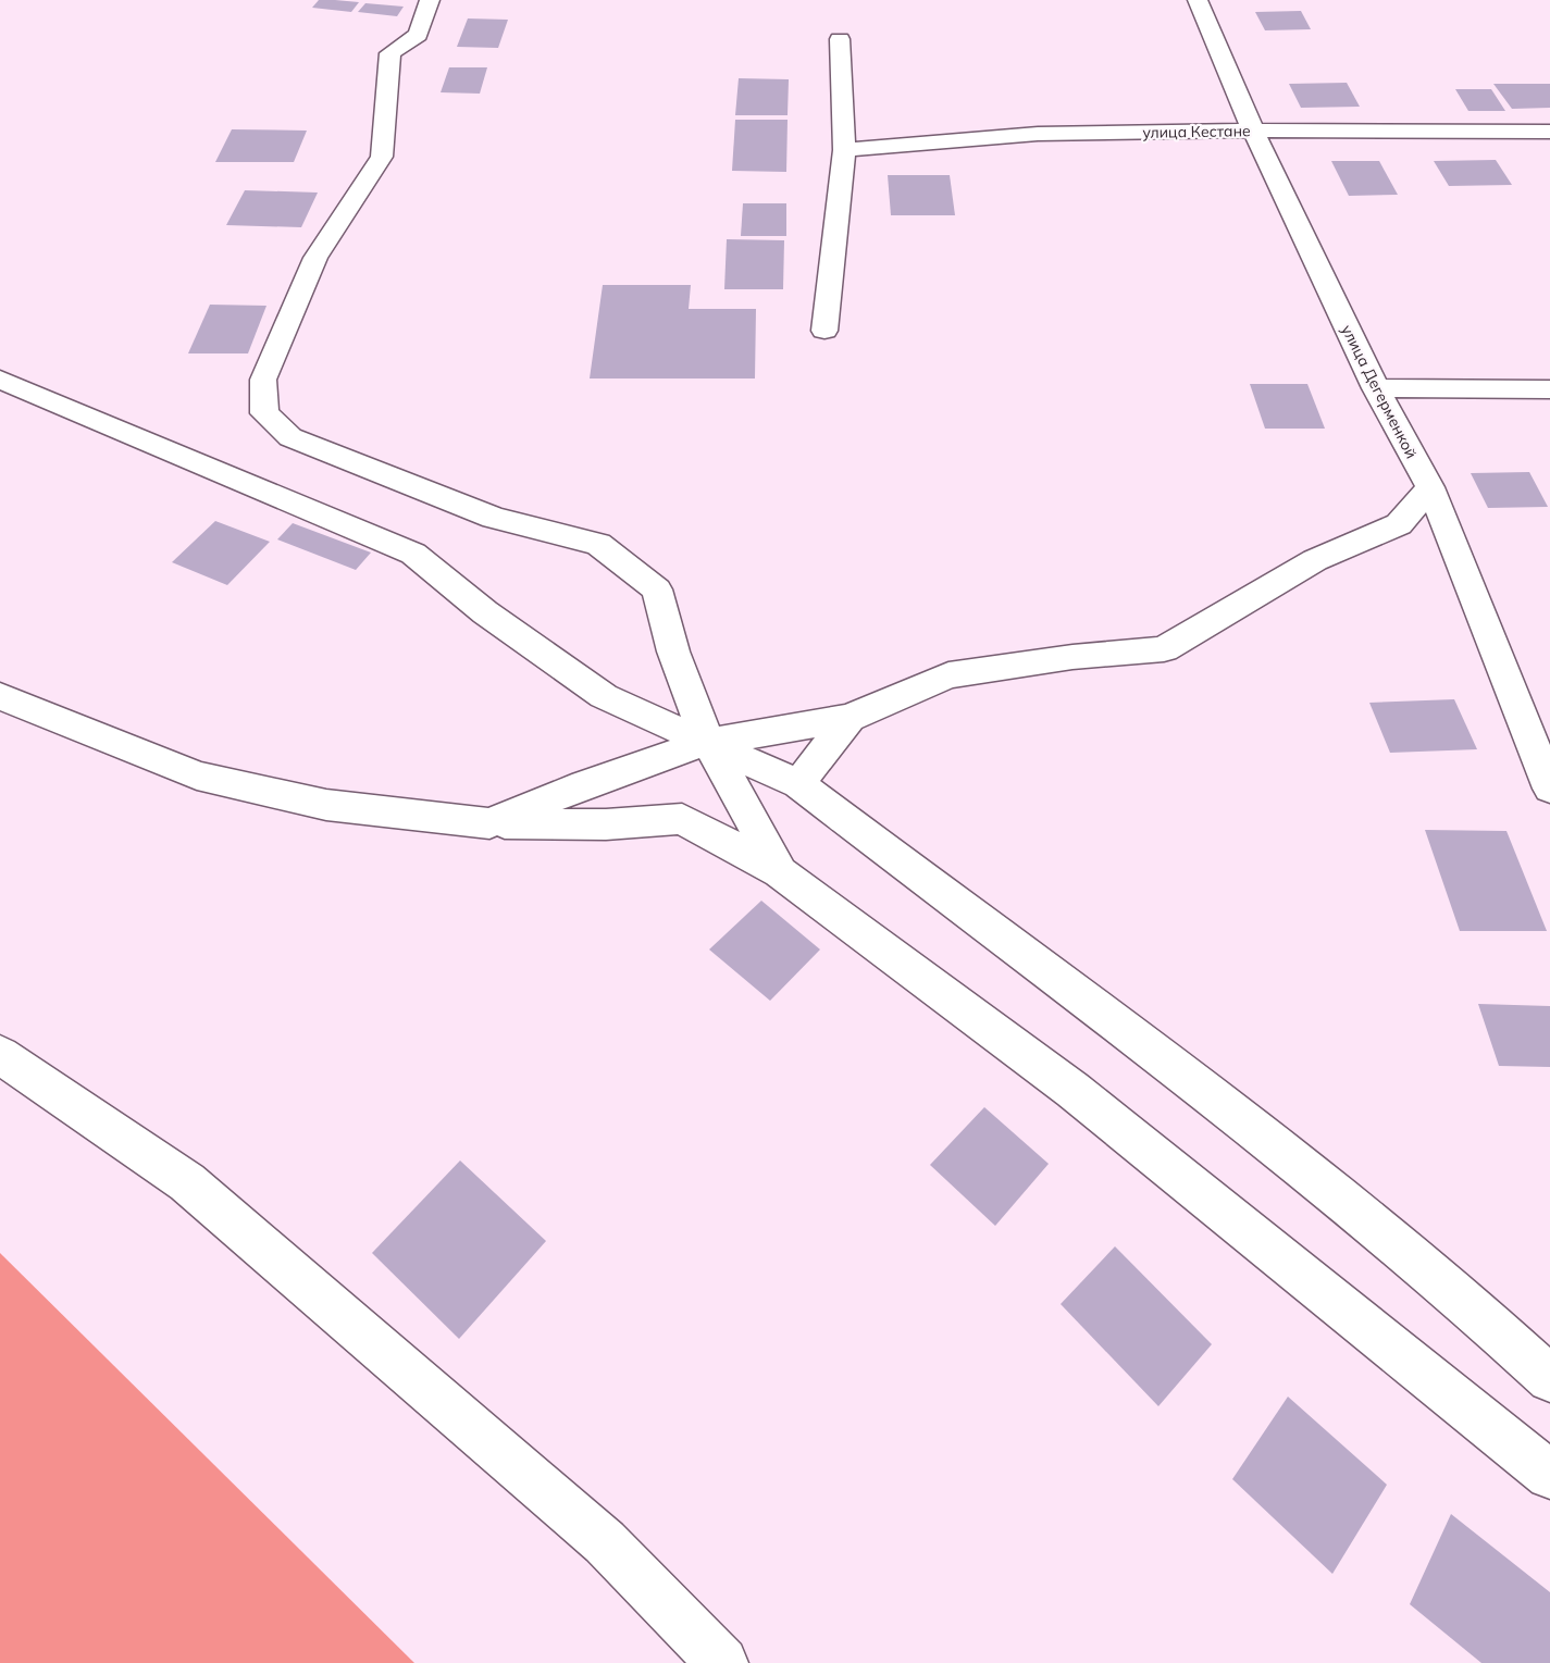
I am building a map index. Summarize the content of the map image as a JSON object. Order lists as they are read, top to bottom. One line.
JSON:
{"streets":{"street":["улица Кестане","улица Дегерменкой"]},"crossings":[["улица Кестане","улица Дегерменкой"]]}
